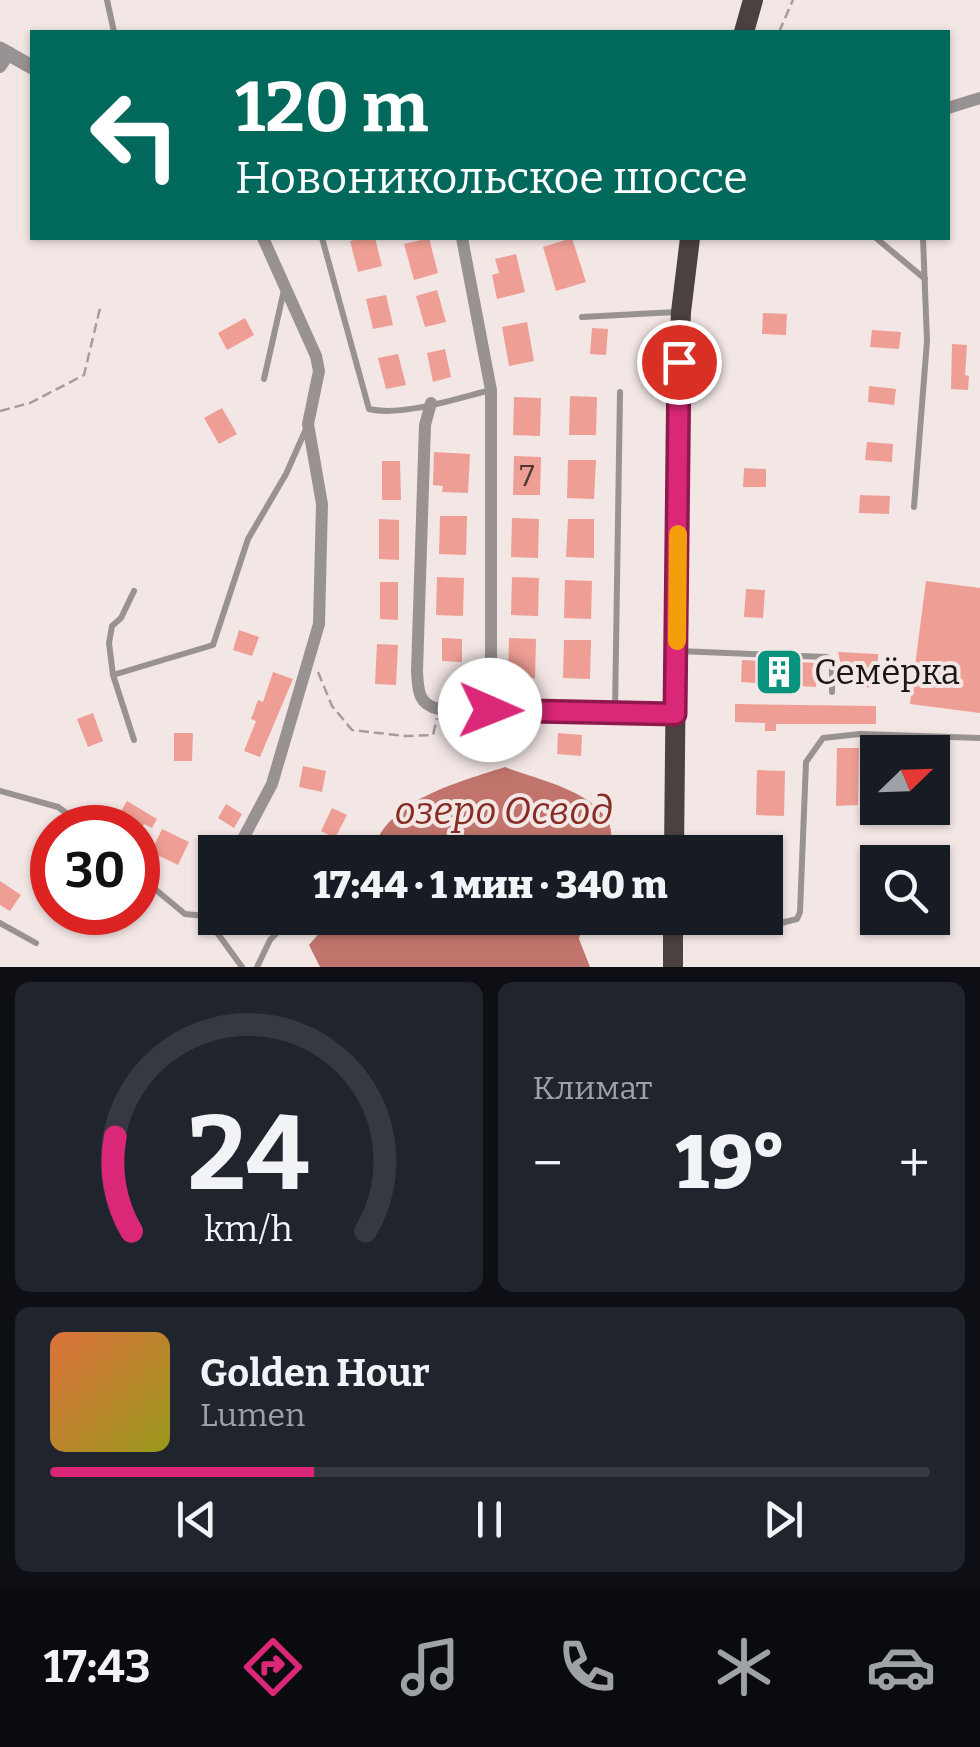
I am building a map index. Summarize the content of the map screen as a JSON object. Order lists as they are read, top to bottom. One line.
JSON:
{"water":["озеро Освод"],"places":{"building":["Семёрка"]},"house_numbers":["7"],"north":"top right","page":{"turn":["120 m","Новоникольское шоссе"],"limit":"30","trip":"17:44 · 1 мин · 340 m","tile":"Климат","heat":["−","19°","+"],"song":["Golden Hour","Lumen"],"tabs":"17:43","gauge":["24","km/h"]}}
